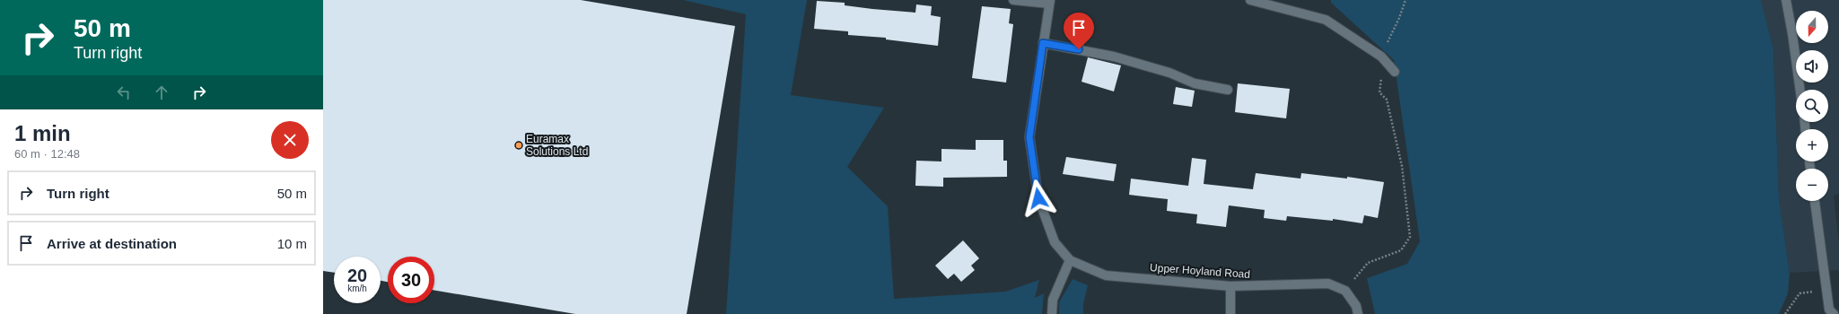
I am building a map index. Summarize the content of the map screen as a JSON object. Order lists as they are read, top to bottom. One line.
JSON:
{"streets":{"street":["Upper Hoyland Road"]},"places":["Euramax Solutions Ltd"],"north":"bottom","page":{"turn":["50 m","Turn right"],"map_buttons":["+","−"],"heading":["1 min","60 m · 12:48"],"list":[{"name":"Turn right","value":"50 m"},{"name":"Arrive at destination","value":"10 m"}],"speed":"20 km/h","limit":"30"}}
